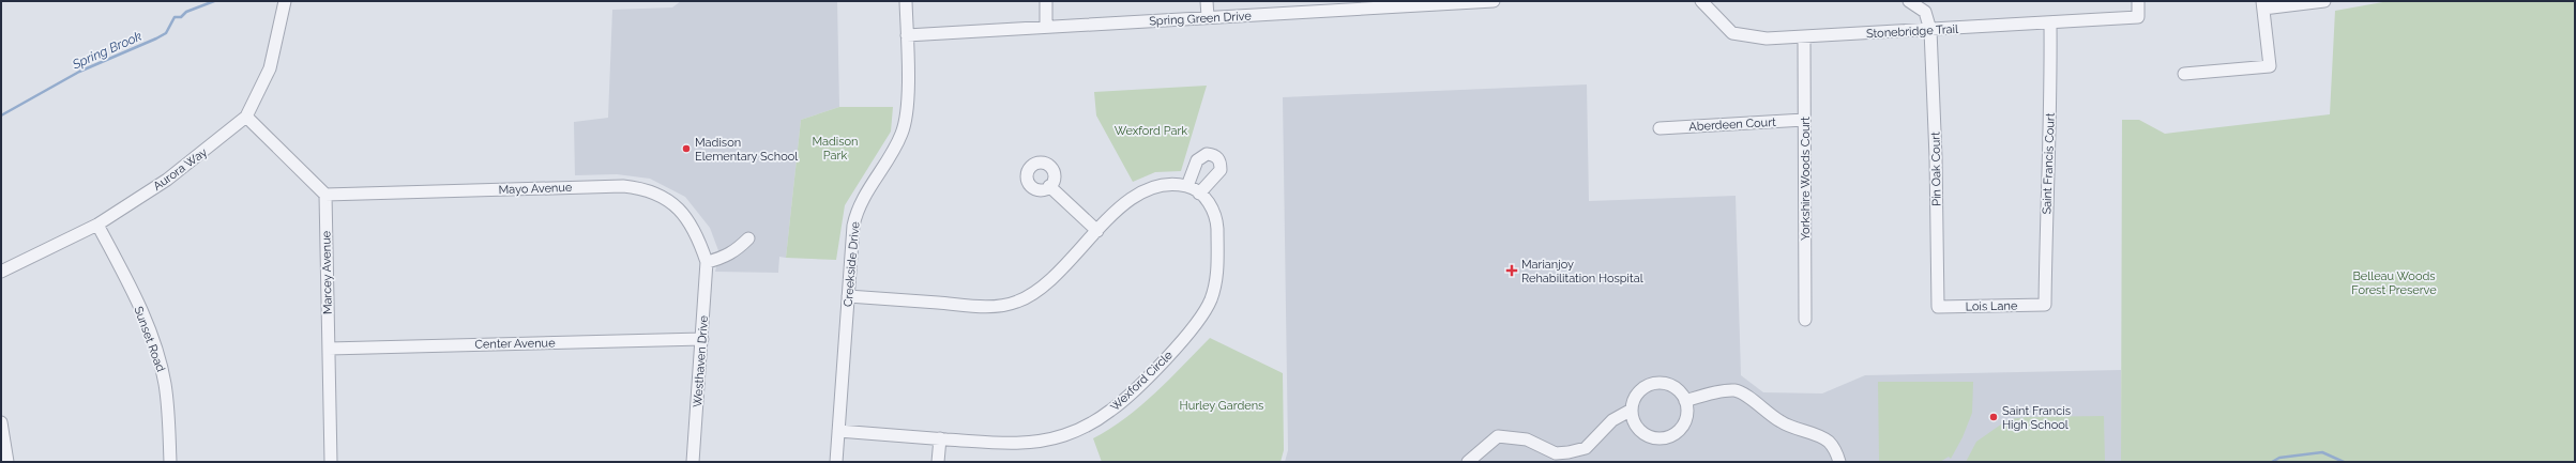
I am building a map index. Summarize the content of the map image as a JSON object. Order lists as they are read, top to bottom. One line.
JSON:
{"streets":{"street":["Spring Green Drive","Stonebridge Trail","Aberdeen Court","Saint Francis Court","Aurora Way","Pin Oak Court","Yorkshire Woods Court","Mayo Avenue","Creekside Drive","Marcey Avenue","Lois Lane","Sunset Road","Center Avenue","Westhaven Drive","Wexford Circle"]},"crossings":[["Spring Green Drive","Creekside Drive"],["Stonebridge Trail","Saint Francis Court"],["Stonebridge Trail","Pin Oak Court"],["Stonebridge Trail","Yorkshire Woods Court"],["Aberdeen Court","Yorkshire Woods Court"],["Saint Francis Court","Lois Lane"],["Aurora Way","Sunset Road"],["Pin Oak Court","Lois Lane"],["Mayo Avenue","Marcey Avenue"],["Mayo Avenue","Westhaven Drive"],["Creekside Drive","Wexford Circle"],["Marcey Avenue","Center Avenue"],["Center Avenue","Westhaven Drive"]],"water":["Spring Brook"],"parks":["Wexford Park","Madison Park","Belleau Woods Forest Preserve","Hurley Gardens"],"places":{"other":["Madison Elementary School","Saint Francis High School"],"health":["Marianjoy Rehabilitation Hospital"]}}
